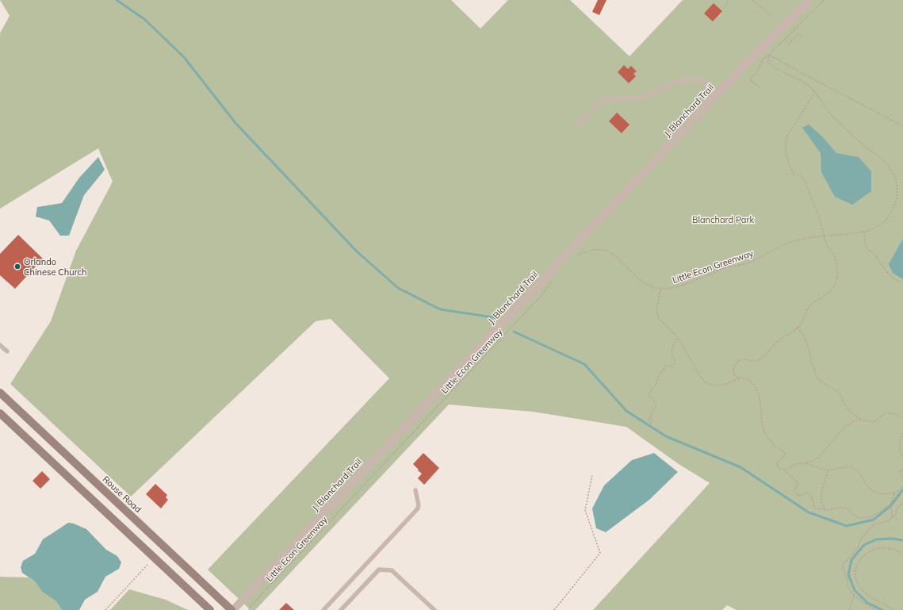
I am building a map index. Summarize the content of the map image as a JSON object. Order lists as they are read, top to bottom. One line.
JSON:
{"streets":{"street":["J. Blanchard Trail","Rouse Road"],"path":["Little Econ Greenway"]},"crossings":[["J. Blanchard Trail","Rouse Road"]],"parks":["Blanchard Park"],"places":["Orlando Chinese Church"]}
